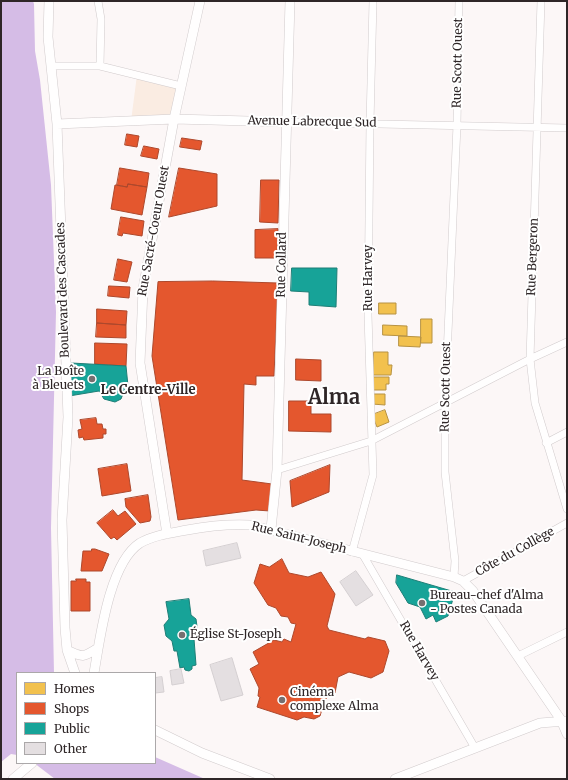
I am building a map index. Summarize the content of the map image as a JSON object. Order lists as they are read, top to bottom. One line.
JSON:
{"streets":{"street":["Rue Scott Ouest","Avenue Labrecque Sud","Rue Sacré-Coeur Ouest","Rue Bergeron","Rue Collard","Rue Harvey","Boulevard des Cascades","Rue Saint-Joseph","Côte du Collège"]},"crossings":[["Rue Scott Ouest","Avenue Labrecque Sud"],["Rue Scott Ouest","Rue Saint-Joseph"],["Avenue Labrecque Sud","Rue Sacré-Coeur Ouest"],["Avenue Labrecque Sud","Rue Bergeron"],["Avenue Labrecque Sud","Rue Collard"],["Avenue Labrecque Sud","Rue Harvey"],["Avenue Labrecque Sud","Boulevard des Cascades"],["Rue Sacré-Coeur Ouest","Rue Saint-Joseph"],["Rue Collard","Rue Saint-Joseph"],["Rue Harvey","Rue Saint-Joseph"]],"districts":["Le Centre-Ville","Alma"],"places":["La Boîte à Bleuets","Bureau-chef d'Alma - Postes Canada","Église St-Joseph","Cinéma complexe Alma"],"legend":["Homes","Shops","Public","Other"]}
